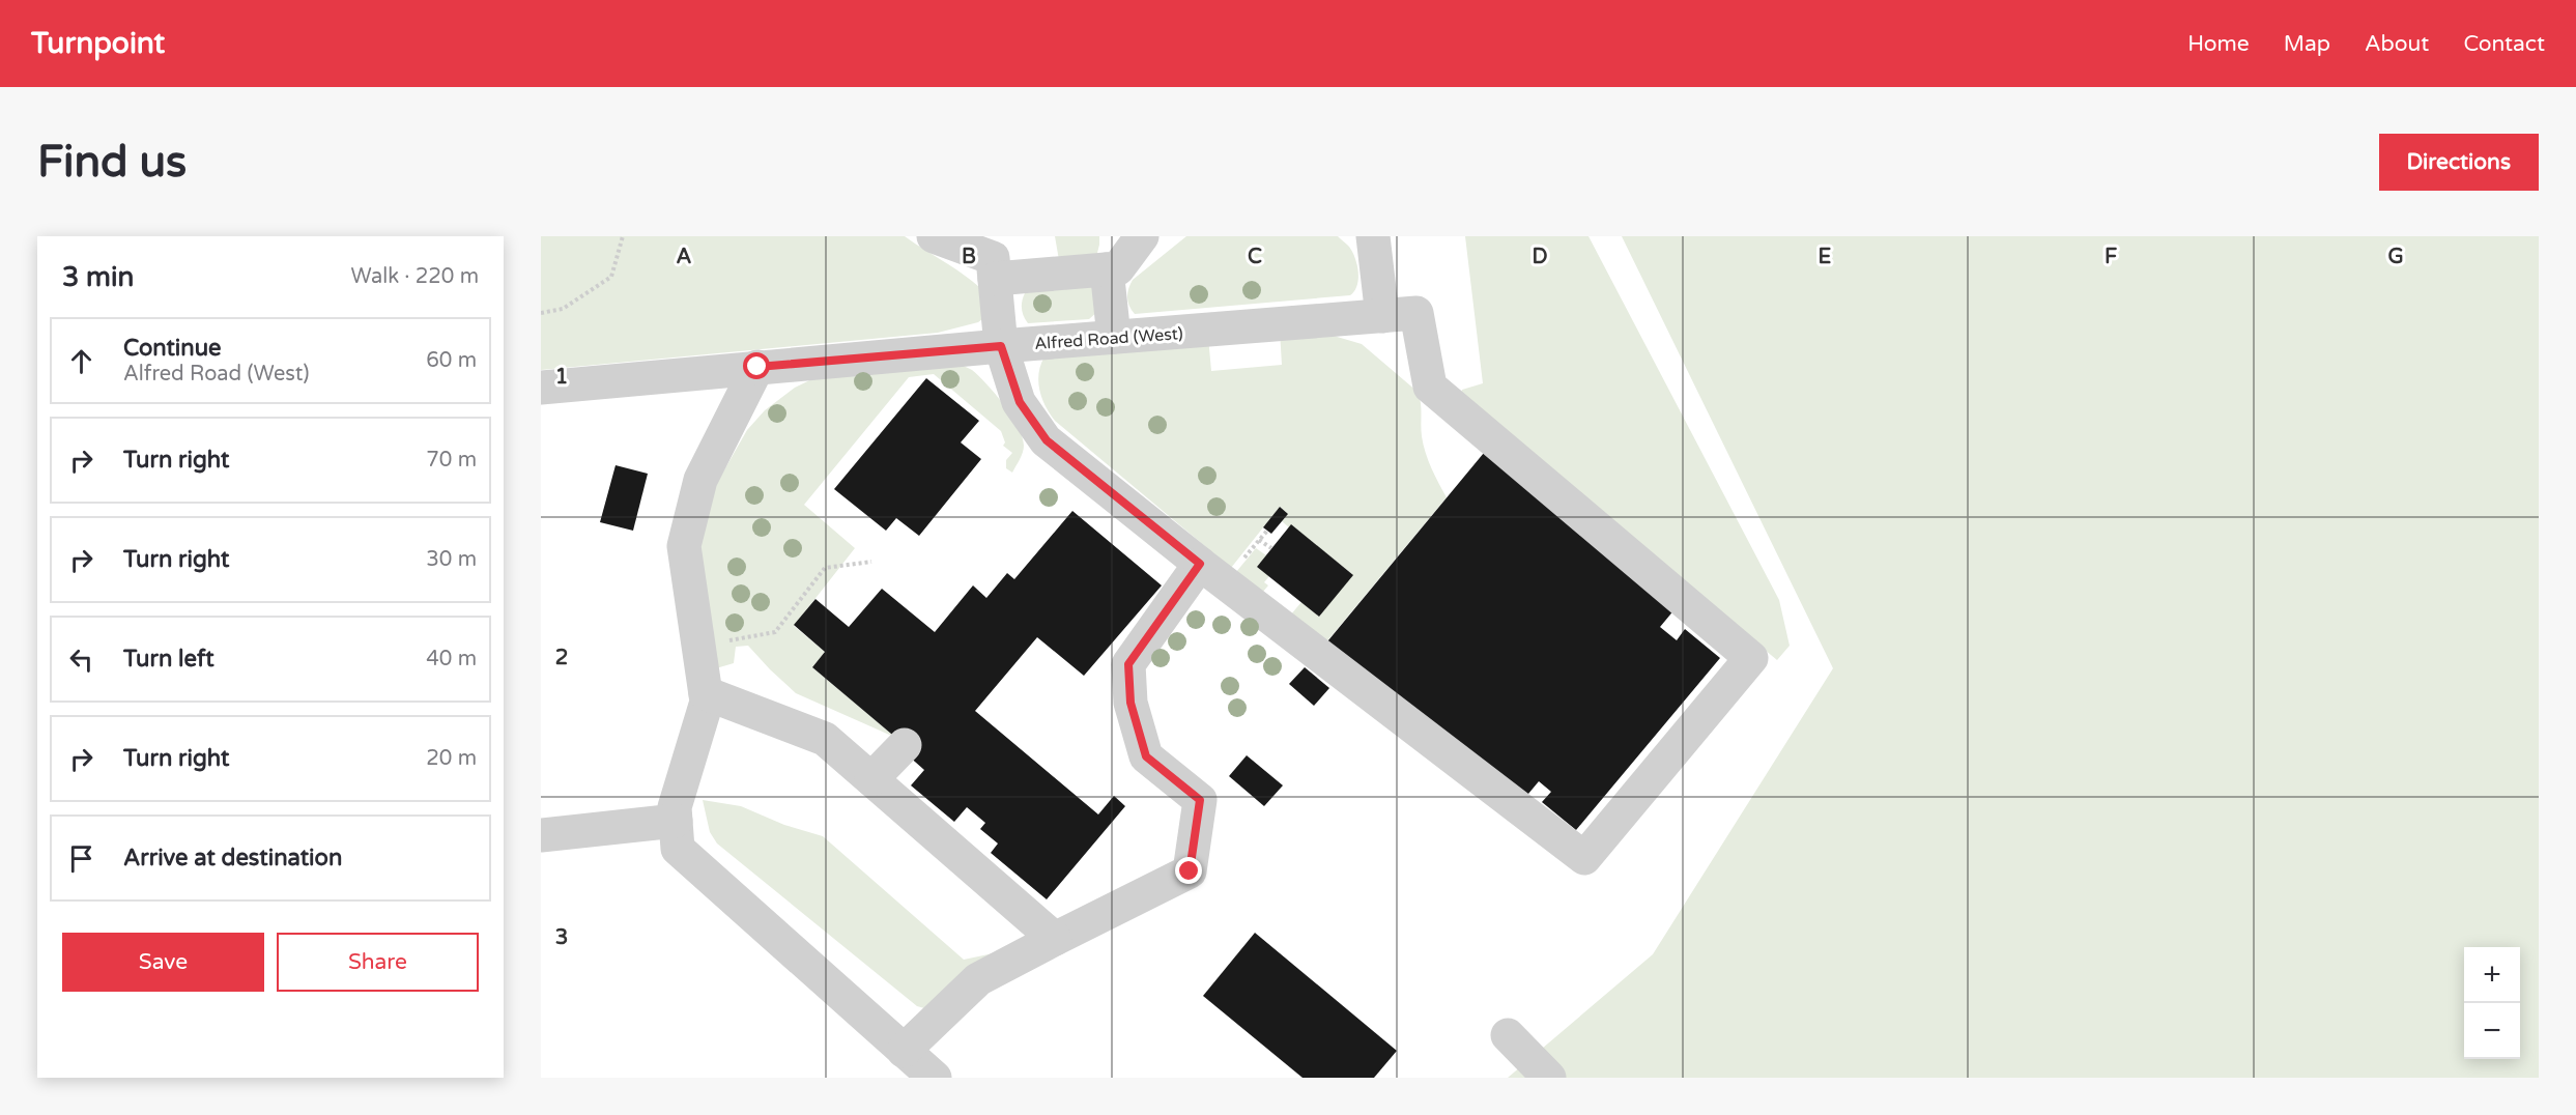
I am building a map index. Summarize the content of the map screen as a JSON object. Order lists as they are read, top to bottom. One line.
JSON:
{"streets":{"lane":["Alfred Road (West)"]},"page":{"header":"Turnpoint","nav":["Home","Map","About","Contact"],"buttons":["Directions",["Save","Share"]],"title":"Find us","heading":["3 min","Walk · 220 m"],"list":[["Continue","Alfred Road (West)","60 m"],["Turn right","70 m"],["Turn right","30 m"],["Turn left","40 m"],["Turn right","20 m"],"Arrive at destination"],"map_buttons":["+","−"]},"grid":{"columns":["A","B","C","D","E","F","G"],"rows":["1","2","3"]}}
